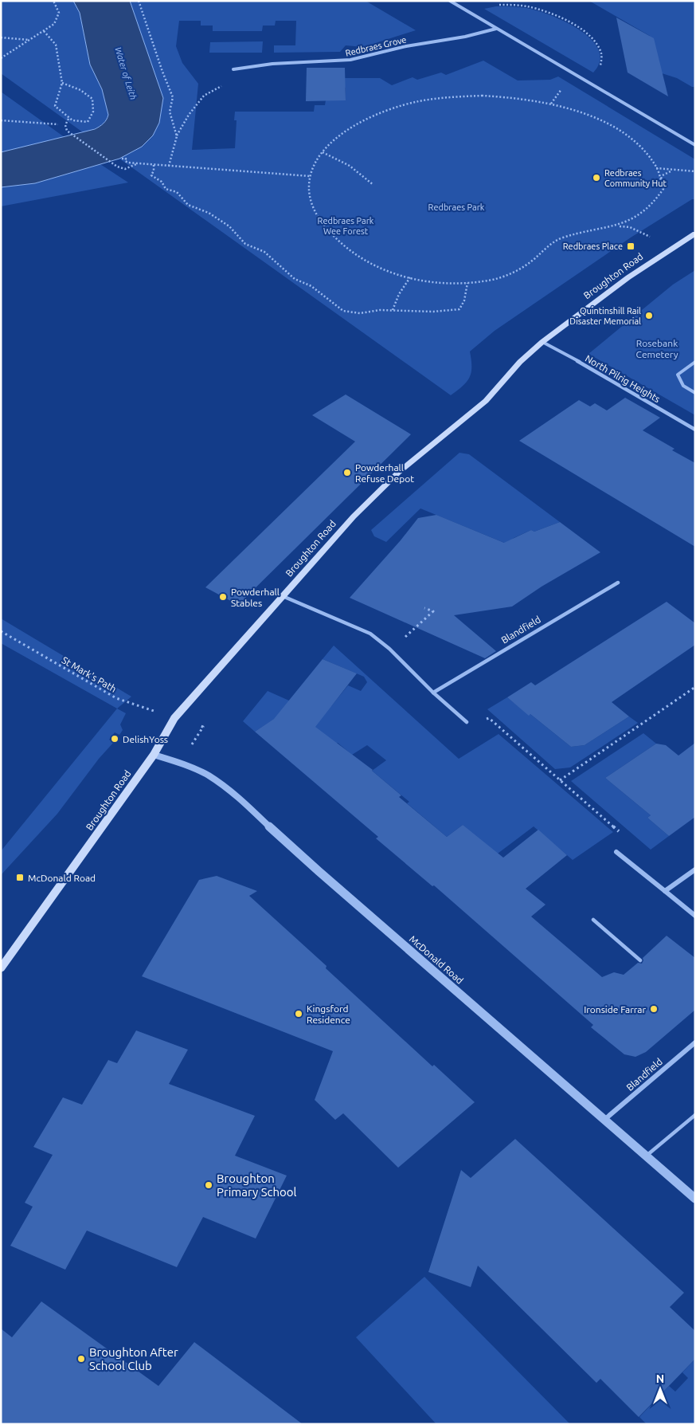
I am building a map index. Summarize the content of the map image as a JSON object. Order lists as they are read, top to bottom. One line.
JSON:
{"streets":{"main road":["Broughton Road"],"street":["Redbraes Grove","North Pilrig Heights","Blandfield","McDonald Road"],"path":["St Mark's Path"]},"crossings":[["Broughton Road","North Pilrig Heights"],["Broughton Road","St Mark's Path"],["Broughton Road","McDonald Road"],["Blandfield","McDonald Road"]],"water":["Water of Leith"],"parks":["Redbraes Park","Redbraes Park Wee Forest","Rosebank Cemetery"],"places":{"other":["Redbraes Community Hut","Quintinshill Rail Disaster Memorial","Powderhall Refuse Depot","Powderhall Stables","DelishYoss","Ironside Farrar","Kingsford Residence","Broughton Primary School","Broughton After School Club"],"transit":["Redbraes Place","McDonald Road"]},"north":"top"}
